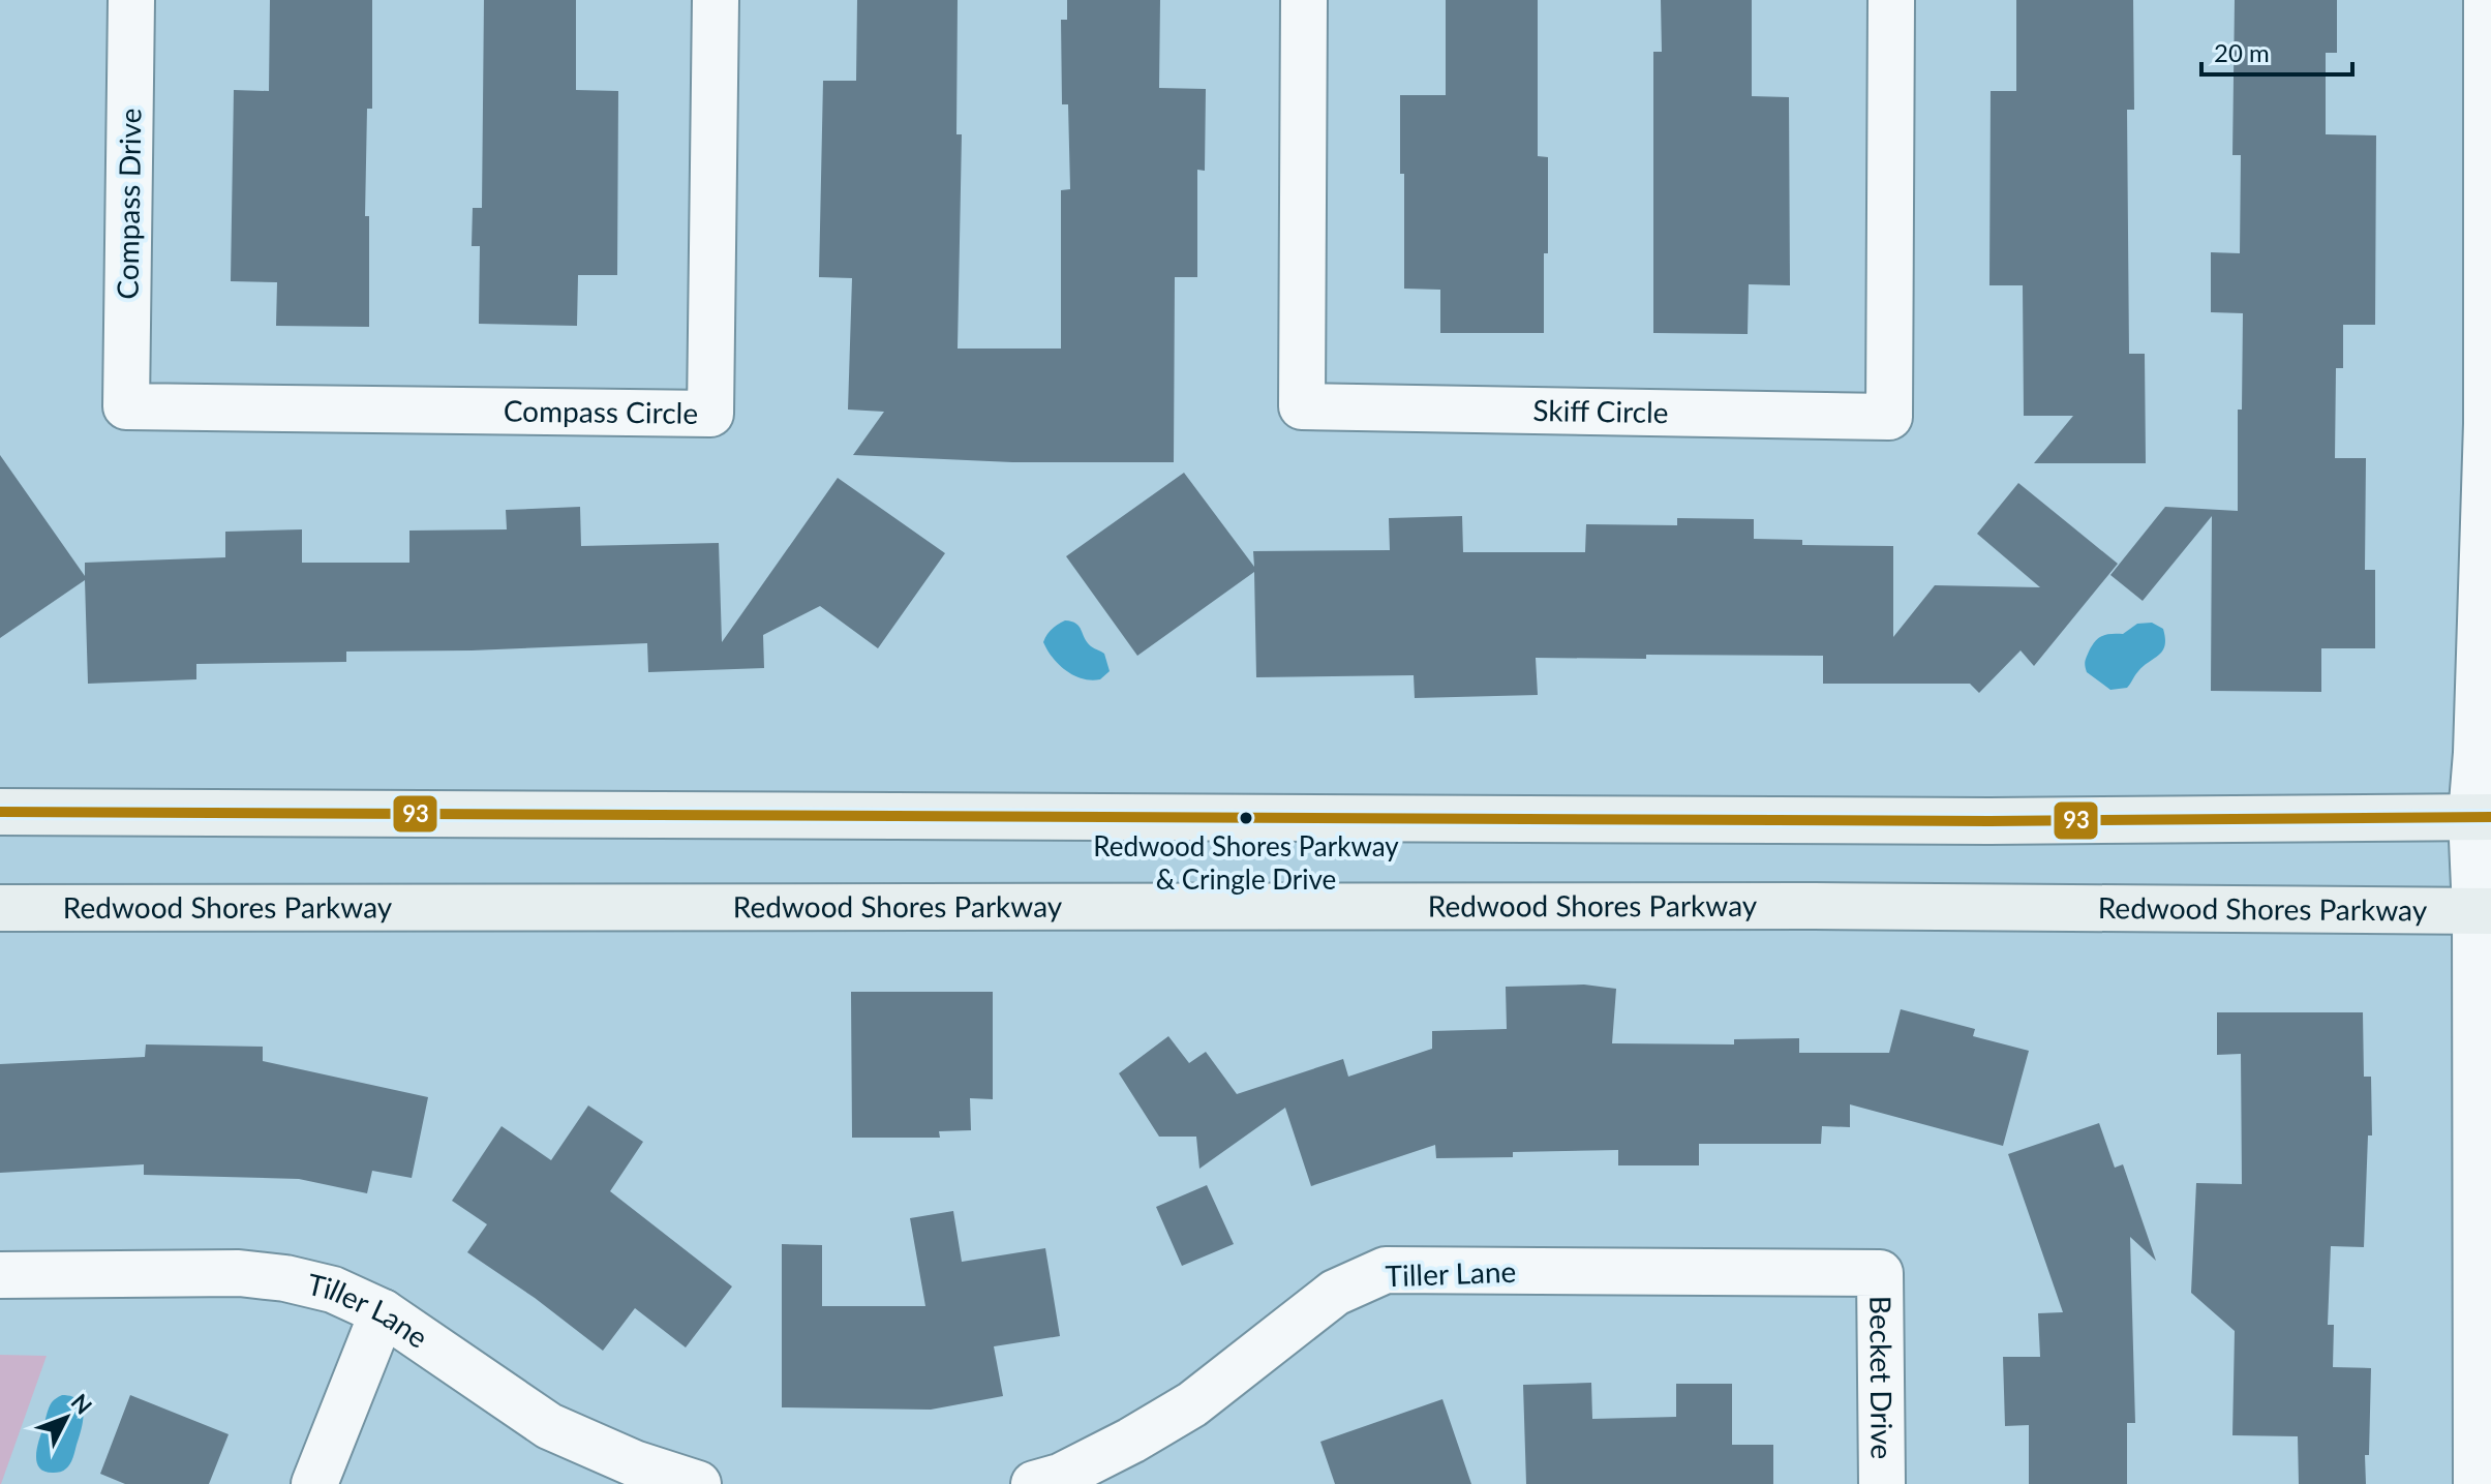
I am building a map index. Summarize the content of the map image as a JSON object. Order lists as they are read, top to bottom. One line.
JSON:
{"streets":{"main road":["Redwood Shores Parkway"],"street":["Compass Drive","Compass Circle","Skiff Circle","Tiller Lane","Becket Drive"]},"crossings":[["Compass Drive","Compass Circle"],["Tiller Lane","Becket Drive"]],"places":["Redwood Shores Parkway & Cringle Drive"],"lines":["transit line 93"],"scale_bar":"20 m","north":"top right"}
